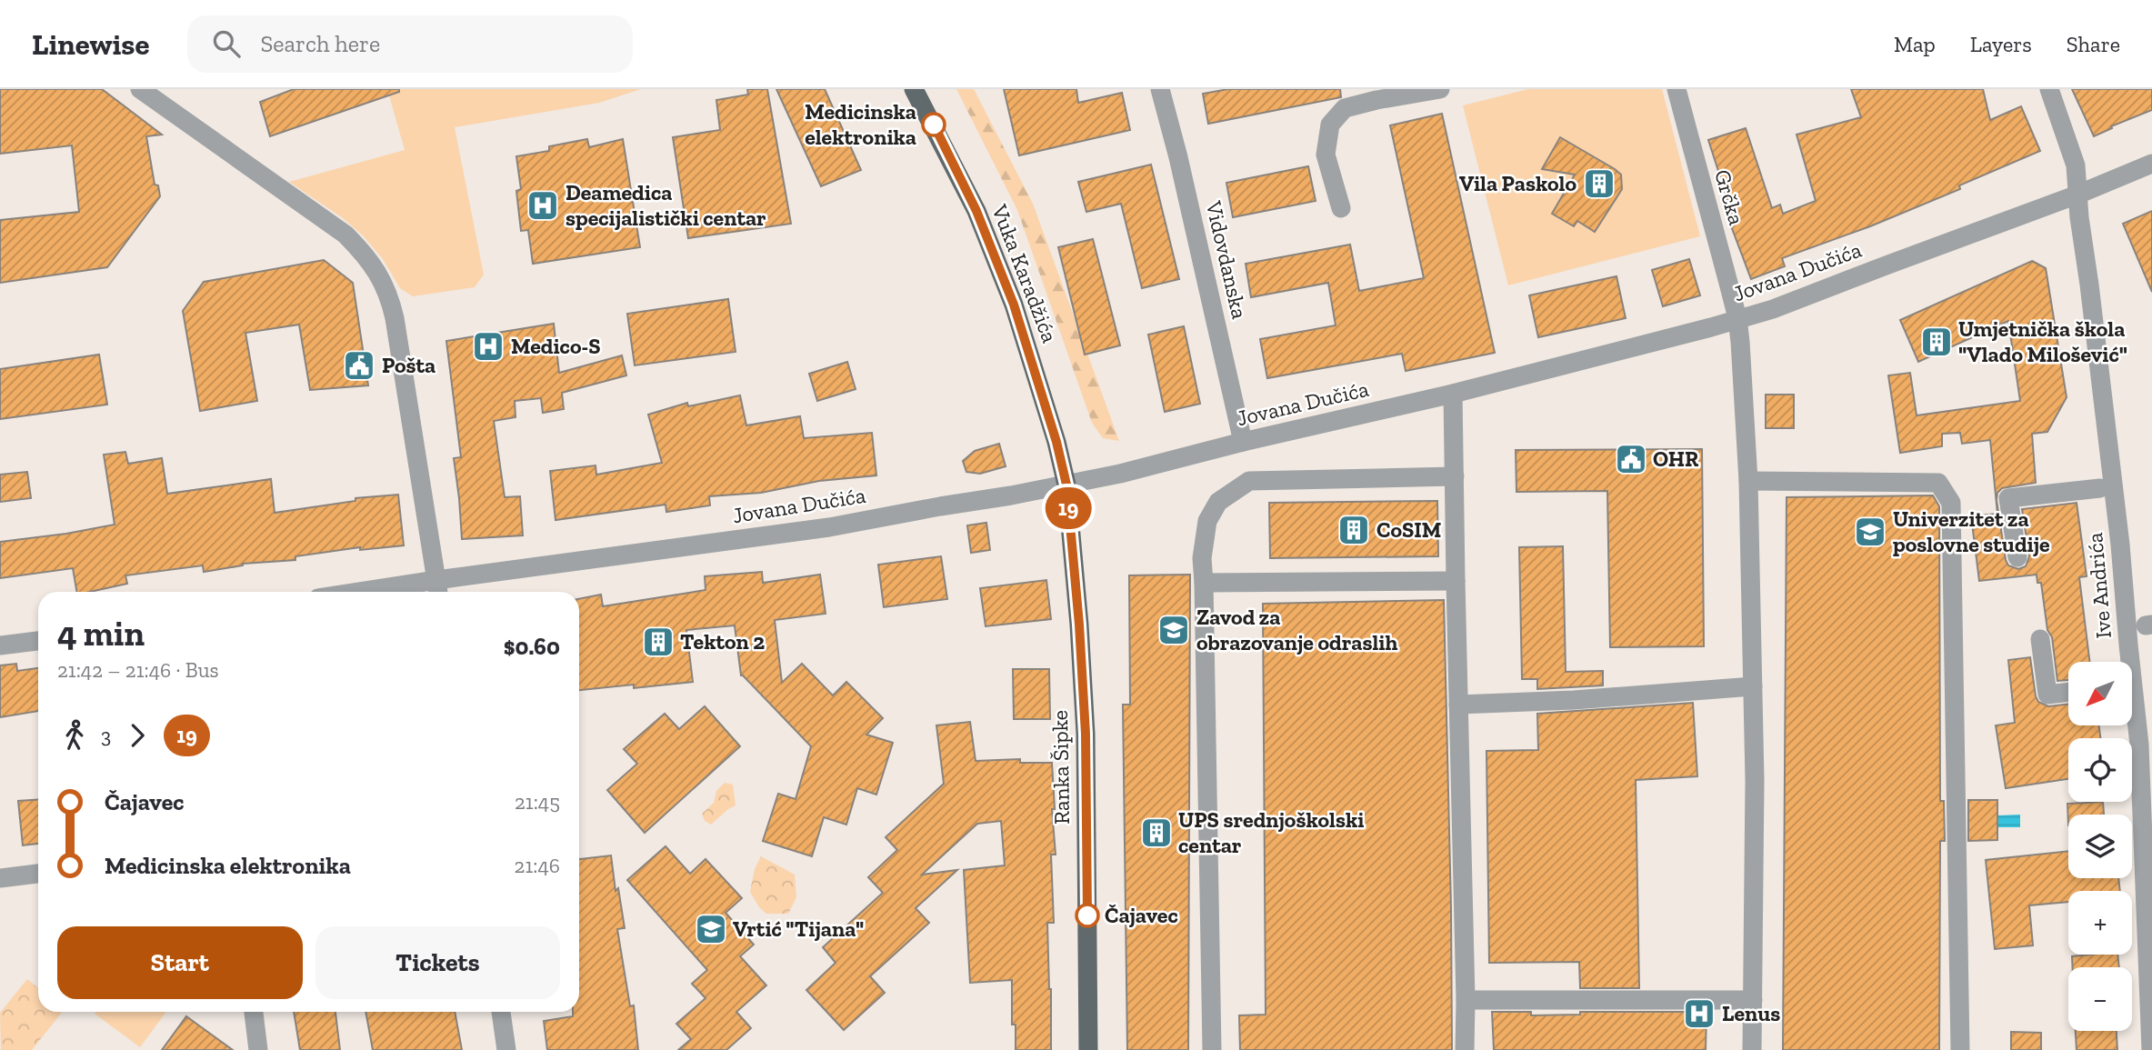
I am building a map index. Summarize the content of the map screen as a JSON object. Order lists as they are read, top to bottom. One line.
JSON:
{"streets":{"main road":["Vuka Karadžića","Ranka Šipke"],"street":["Grčka","Vidovdanska","Jovana Dučića","Ive Andrića"]},"crossings":[["Grčka","Jovana Dučića"],["Vidovdanska","Jovana Dučića"],["Jovana Dučića","Vuka Karadžića"],["Jovana Dučića","Ive Andrića"],["Jovana Dučića","Ranka Šipke"],["Vuka Karadžića","Ranka Šipke"]],"places":{"other":["Medicinska elektronika","Čajavec"],"building":["Vila Paskolo","Umjetnička škola \"Vlado Milošević\"","CoSIM","Tekton 2","UPS srednjoškolski centar"],"hospital":["Deamedica specijalistički centar","Medico-S","Lenus"],"public building":["Pošta","OHR"],"school or university":["Univerzitet za poslovne studije","Zavod za obrazovanje odraslih","Vrtić \"Tijana\""]},"lines":["bus line 19"],"north":"bottom left","page":{"header":"Linewise","search":"Search here","nav":["Map","Layers","Share"],"on_map":"19","heading":["4 min","21:42 – 21:46 · Bus","$0.60"],"map_buttons":["+","−"],"legs":["3","19"],"list":[{"name":"Čajavec","value":"21:45"},{"name":"Medicinska elektronika","value":"21:46"}],"buttons":["Start","Tickets"]}}
